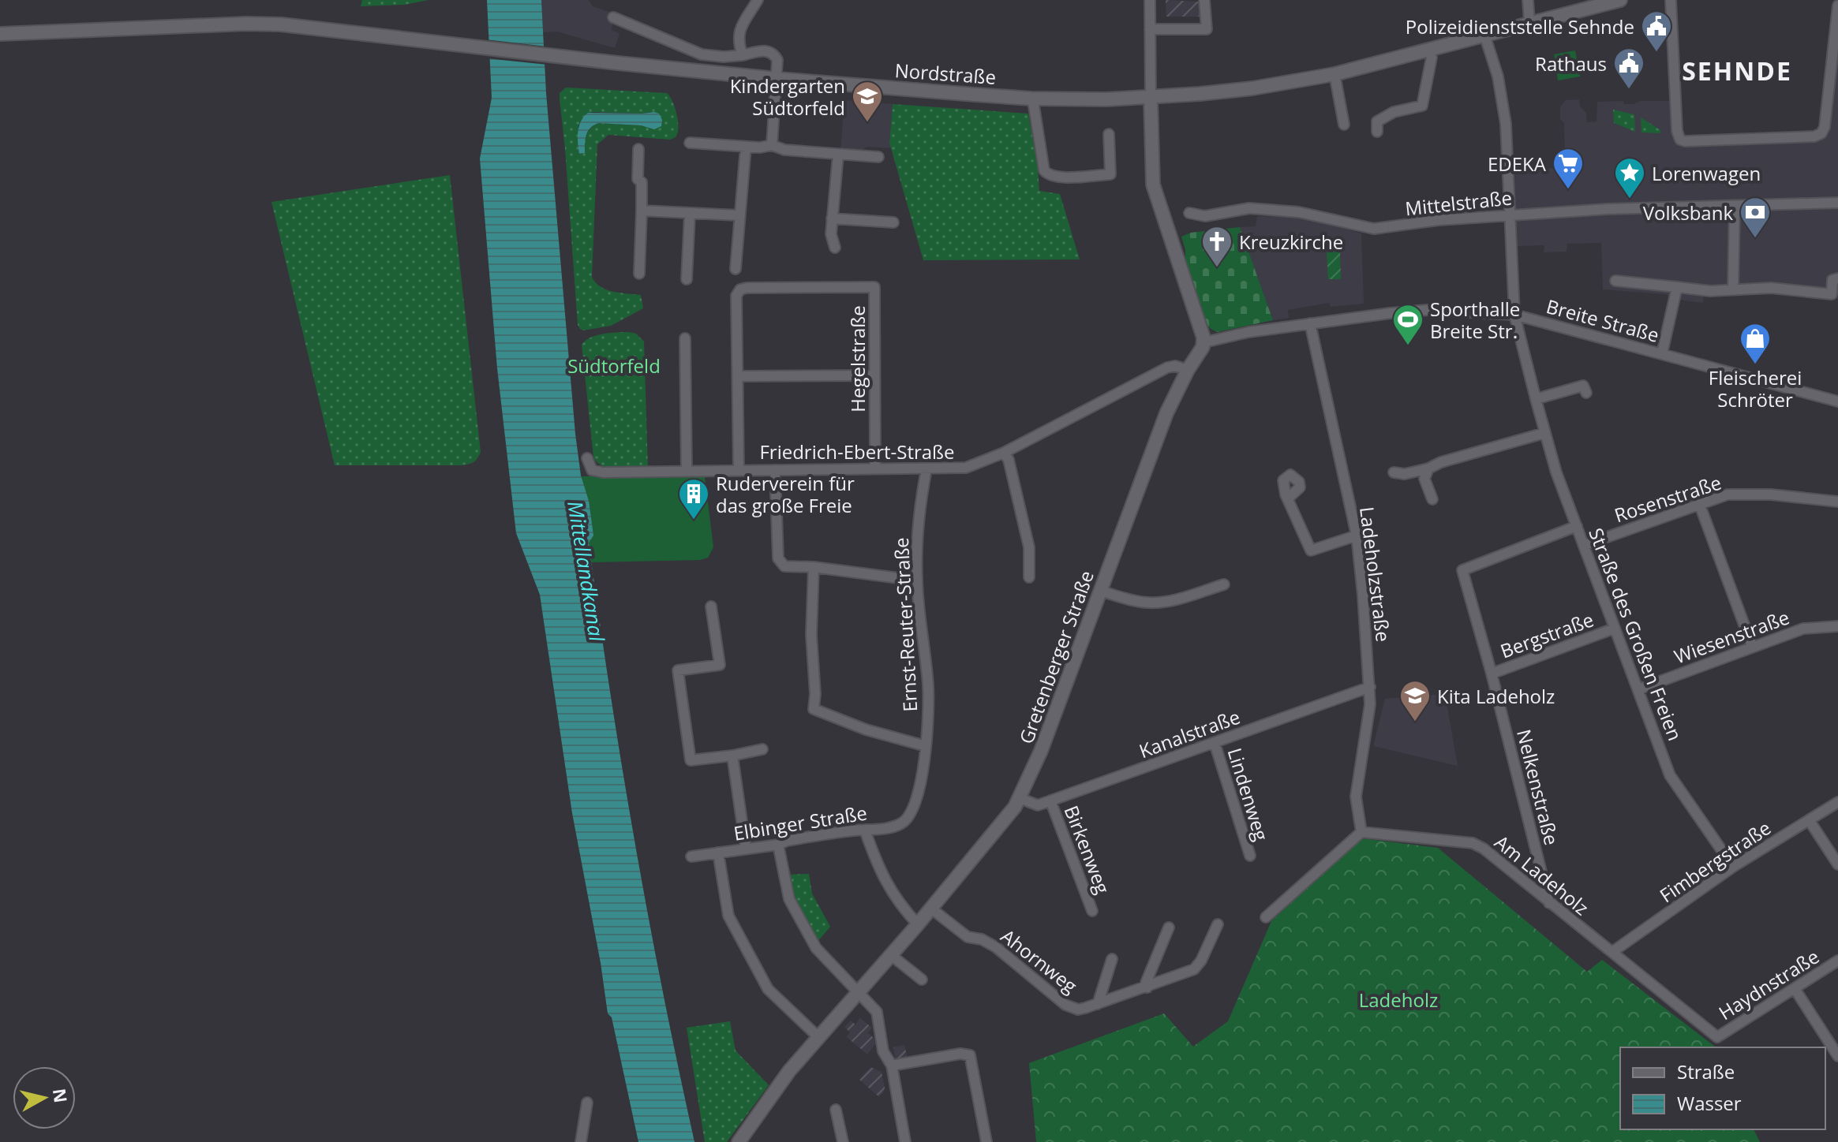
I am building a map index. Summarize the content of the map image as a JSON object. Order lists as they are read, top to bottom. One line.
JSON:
{"streets":{"main road":["Nordstraße","Gretenberger Straße"],"street":["Mittelstraße","Breite Straße","Hegelstraße","Friedrich-Ebert-Straße","Rosenstraße","Ladeholzstraße","Ernst-Reuter-Straße","Straße des Großen Freien","Bergstraße","Wiesenstraße","Kanalstraße","Nelkenstraße","Lindenweg","Elbinger Straße","Birkenweg","Fimbergstraße","Am Ladeholz","Ahornweg","Haydnstraße"]},"crossings":[["Nordstraße","Straße des Großen Freien"],["Mittelstraße","Straße des Großen Freien"],["Breite Straße","Ladeholzstraße"],["Breite Straße","Straße des Großen Freien"],["Breite Straße","Gretenberger Straße"],["Hegelstraße","Friedrich-Ebert-Straße"],["Friedrich-Ebert-Straße","Ernst-Reuter-Straße"],["Friedrich-Ebert-Straße","Gretenberger Straße"],["Rosenstraße","Straße des Großen Freien"],["Ladeholzstraße","Kanalstraße"],["Ladeholzstraße","Am Ladeholz"],["Ernst-Reuter-Straße","Elbinger Straße"],["Straße des Großen Freien","Bergstraße"],["Straße des Großen Freien","Wiesenstraße"],["Straße des Großen Freien","Nelkenstraße"],["Straße des Großen Freien","Fimbergstraße"],["Bergstraße","Nelkenstraße"],["Gretenberger Straße","Kanalstraße"],["Gretenberger Straße","Ahornweg"],["Kanalstraße","Lindenweg"],["Kanalstraße","Birkenweg"],["Nelkenstraße","Am Ladeholz"],["Fimbergstraße","Am Ladeholz"],["Am Ladeholz","Haydnstraße"]],"districts":["SEHNDE"],"water":["Mittellandkanal"],"parks":["Südtorfeld","Ladeholz"],"places":{"public building":["Polizeidienststelle Sehnde","Rathaus"],"school or university":["Kindergarten Südtorfeld","Kita Ladeholz"],"supermarket":["EDEKA"],"place":["Lorenwagen"],"bank":["Volksbank"],"church":["Kreuzkirche"],"sports":["Sporthalle Breite Str."],"shop":["Fleischerei Schröter"],"building":["Ruderverein für das große Freie"]},"legend":["Straße","Wasser"],"north":"right"}
